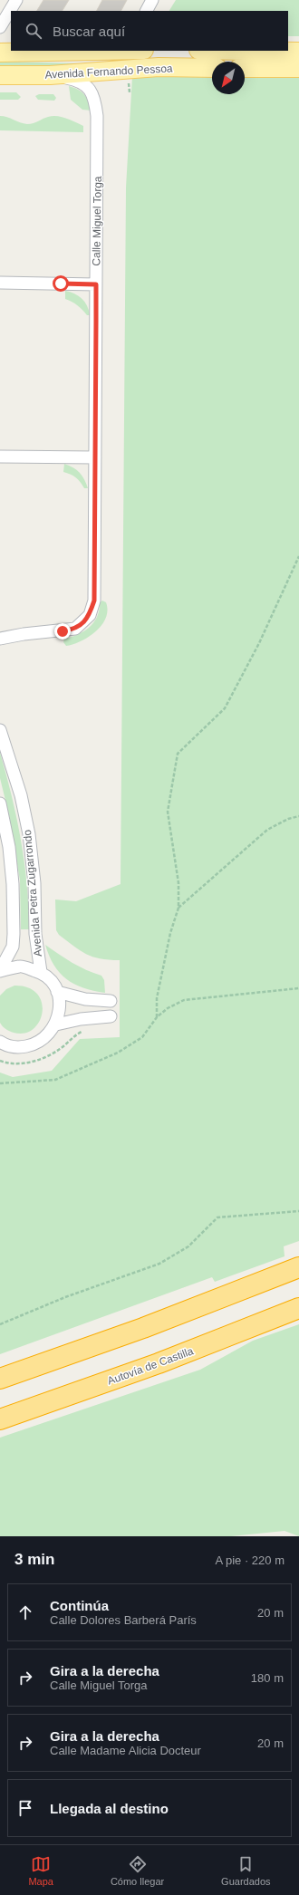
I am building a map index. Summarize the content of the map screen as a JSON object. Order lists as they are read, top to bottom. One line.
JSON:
{"streets":{"highway":["Autovía de Castilla"],"main road":["Avenida Fernando Pessoa"],"street":["Calle Miguel Torga","Avenida Petra Zugarrondo"]},"crossings":[["Avenida Fernando Pessoa","Calle Miguel Torga"]],"north":"bottom left","page":{"search":"Buscar aquí","heading":["3 min","A pie · 220 m"],"list":[["Continúa","Calle Dolores Barberá París","20 m"],["Gira a la derecha","Calle Miguel Torga","180 m"],["Gira a la derecha","Calle Madame Alicia Docteur","20 m"],"Llegada al destino"],"nav":["Mapa","Cómo llegar","Guardados"]}}
